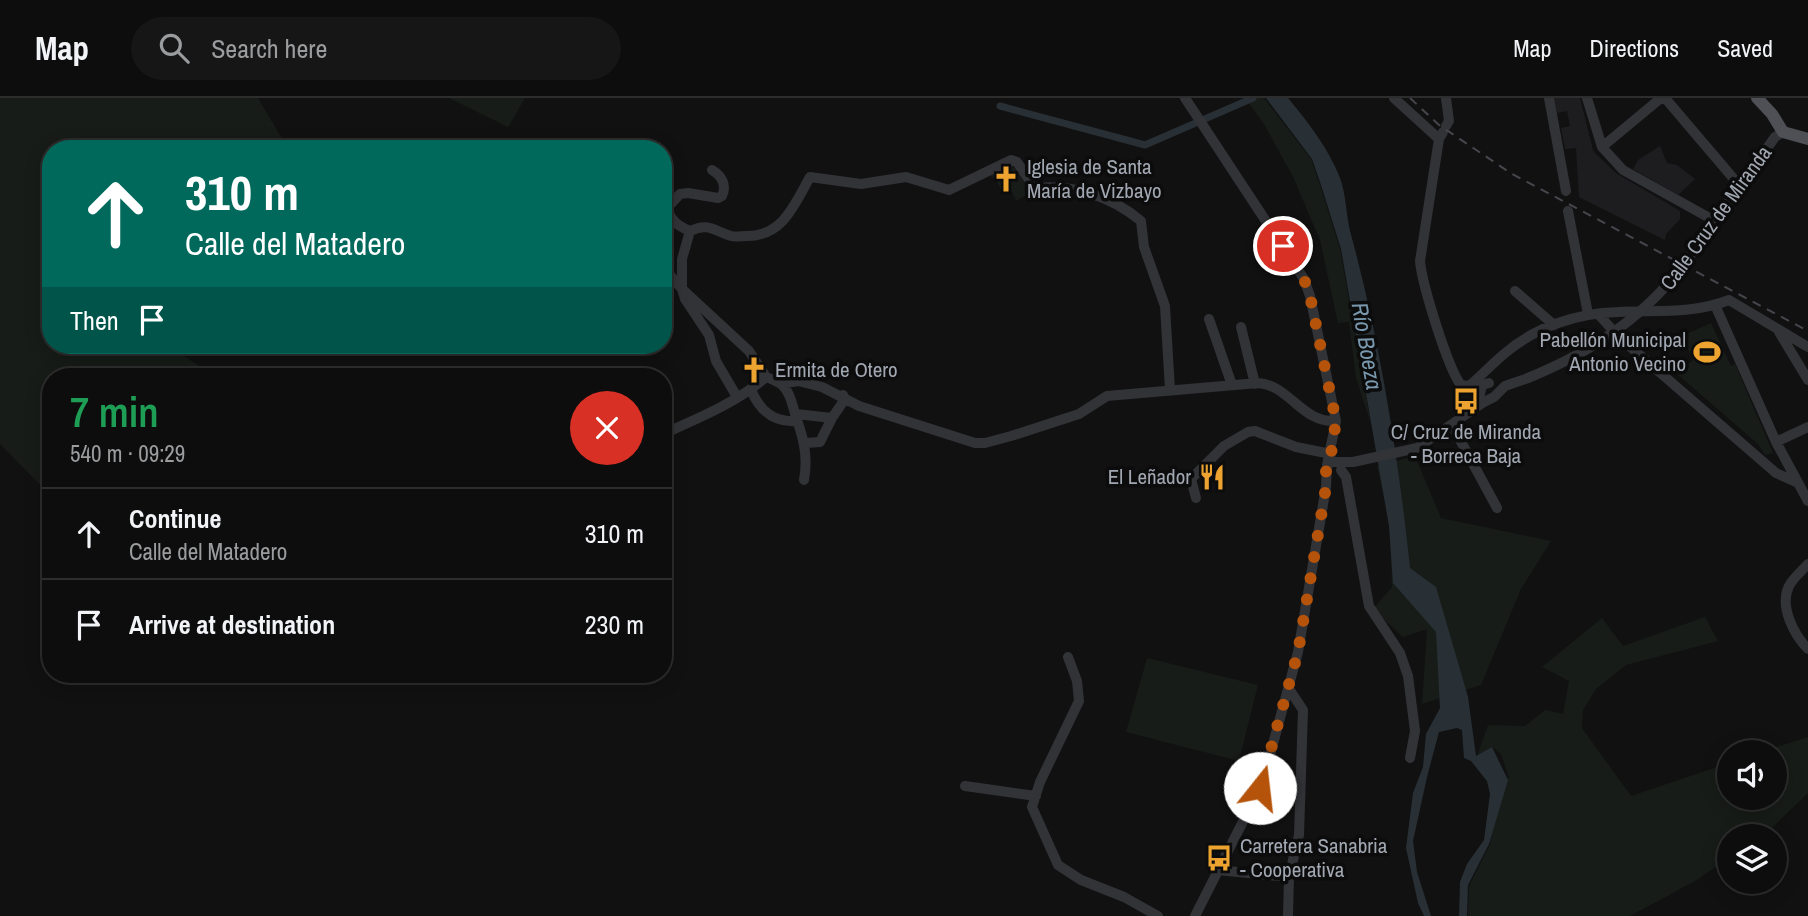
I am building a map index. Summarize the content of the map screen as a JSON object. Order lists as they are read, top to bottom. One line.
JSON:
{"streets":{"street":["Calle Cruz de Miranda"]},"water":["Río Boeza"],"places":{"church":["Iglesia de Santa María de Vizbayo","Ermita de Otero"],"sports":["Pabellón Municipal Antonio Vecino"],"bus stop":["C/ Cruz de Miranda - Borreca Baja","Carretera Sanabria - Cooperativa"],"restaurant":["El Leñador"]},"page":{"header":"Map","search":"Search here","nav":["Map","Directions","Saved"],"turn":["310 m","Calle del Matadero"],"then":"Then","heading":["7 min","540 m · 09:29"],"list":[{"name":"Continue","note":"Calle del Matadero","value":"310 m"},{"name":"Arrive at destination","value":"230 m"}]}}
